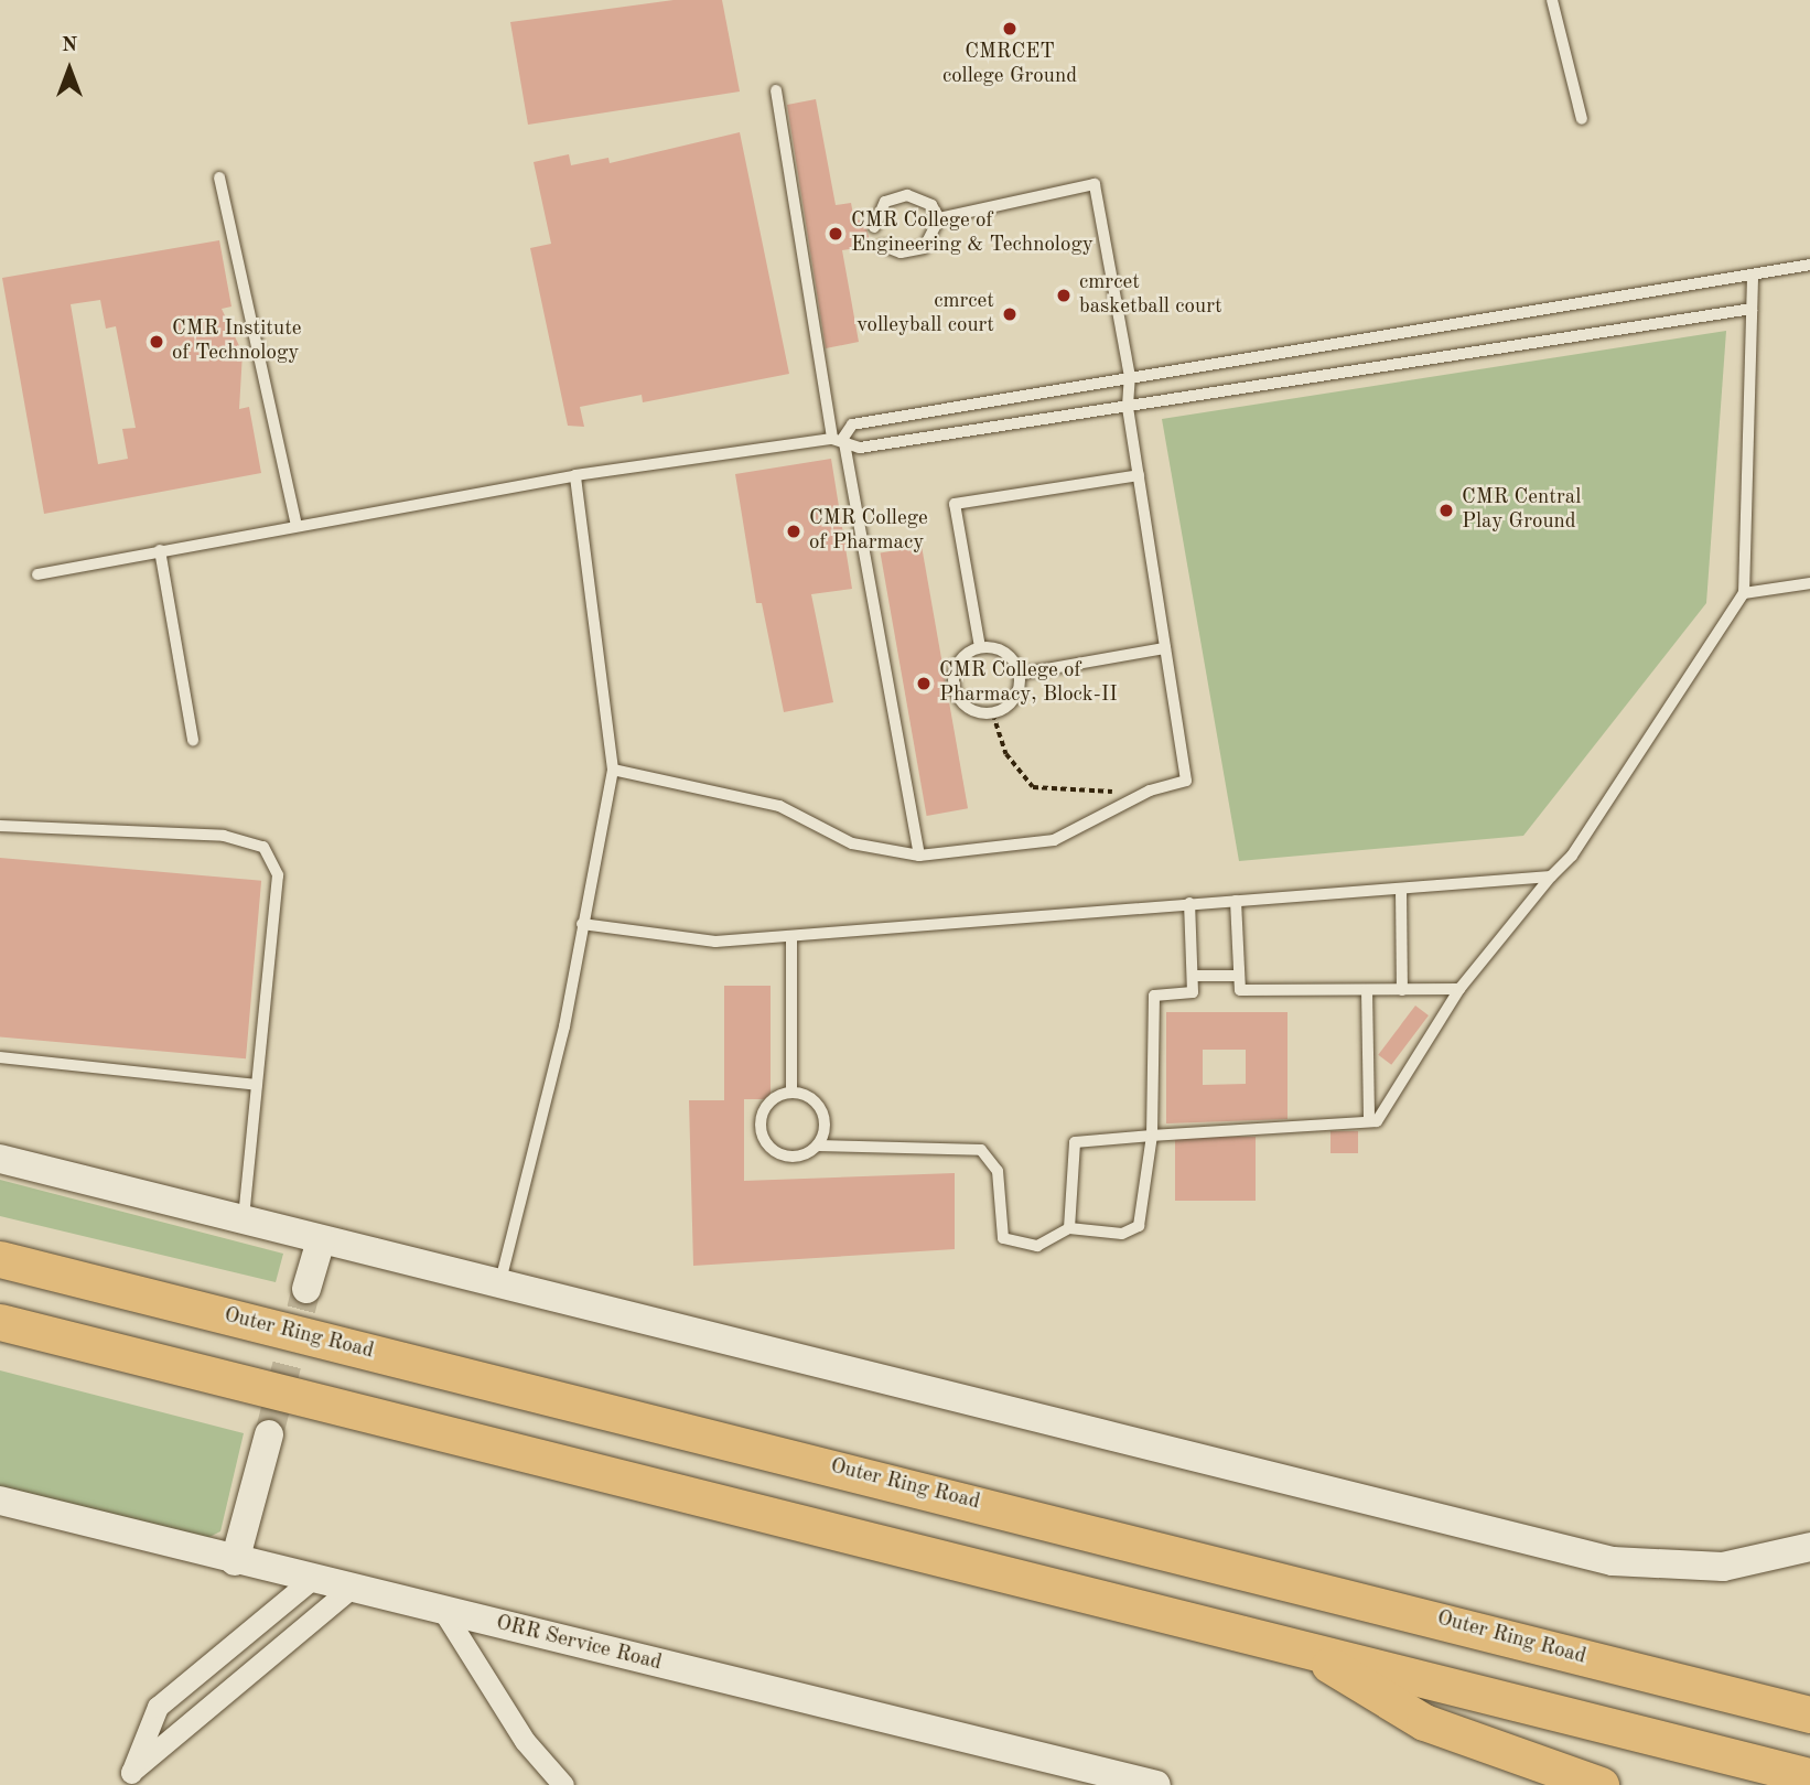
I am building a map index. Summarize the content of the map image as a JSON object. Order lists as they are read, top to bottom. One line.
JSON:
{"streets":{"highway":["Outer Ring Road"],"main road":["ORR Service Road"]},"places":["CMRCET college Ground","CMR College of Engineering & Technology","cmrcet basketball court","cmrcet volleyball court","CMR Institute of Technology","CMR Central Play Ground","CMR College of Pharmacy","CMR College of Pharmacy, Block-II"],"north":"top"}
